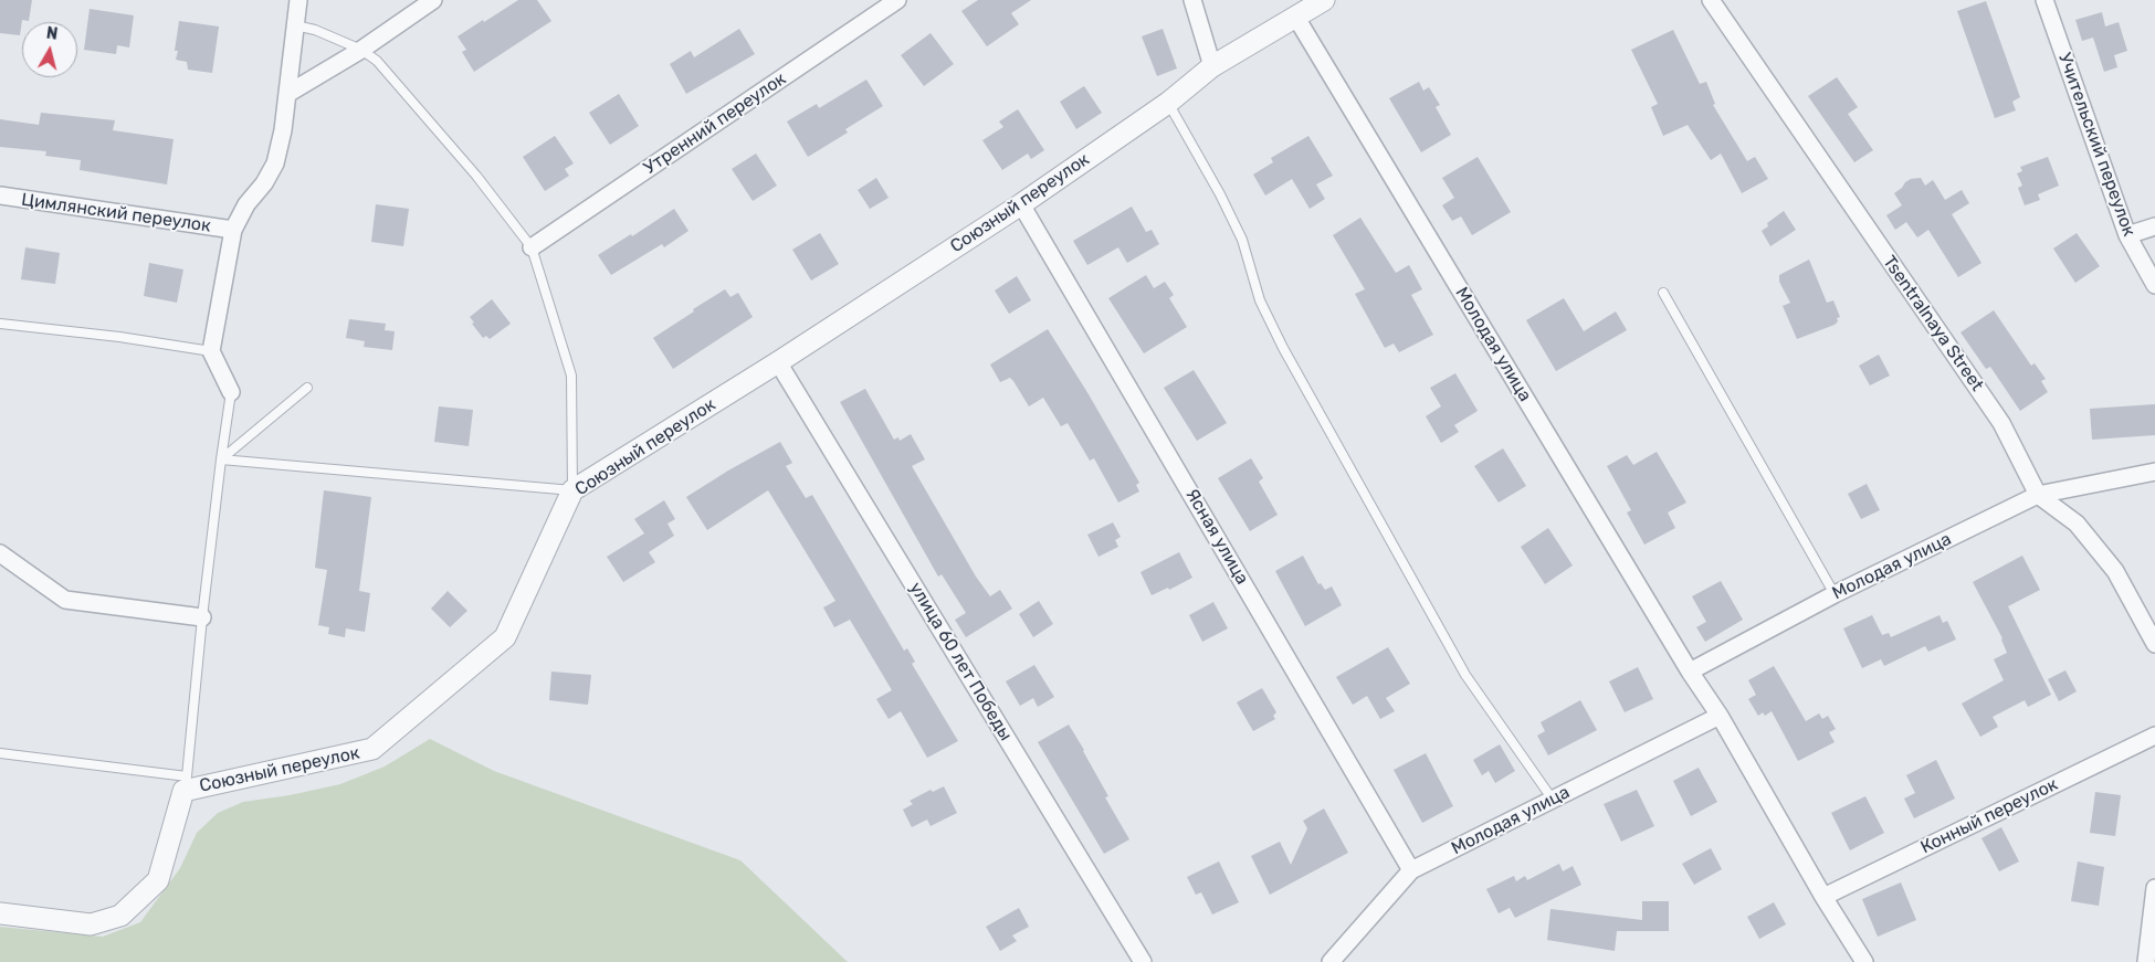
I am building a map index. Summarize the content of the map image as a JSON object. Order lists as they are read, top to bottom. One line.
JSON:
{"streets":{"street":["Утренний переулок","Учительский переулок","Союзный переулок","Цимлянский переулок","Tsentralnaya Street","Молодая улица","Ясная улица","улица 60 лет Победы","Конный переулок"]},"crossings":[["Союзный переулок","Молодая улица"],["Союзный переулок","Ясная улица"],["Союзный переулок","улица 60 лет Победы"],["Tsentralnaya Street","Молодая улица"],["Молодая улица","Ясная улица"],["Молодая улица","Конный переулок"]],"north":"top"}
